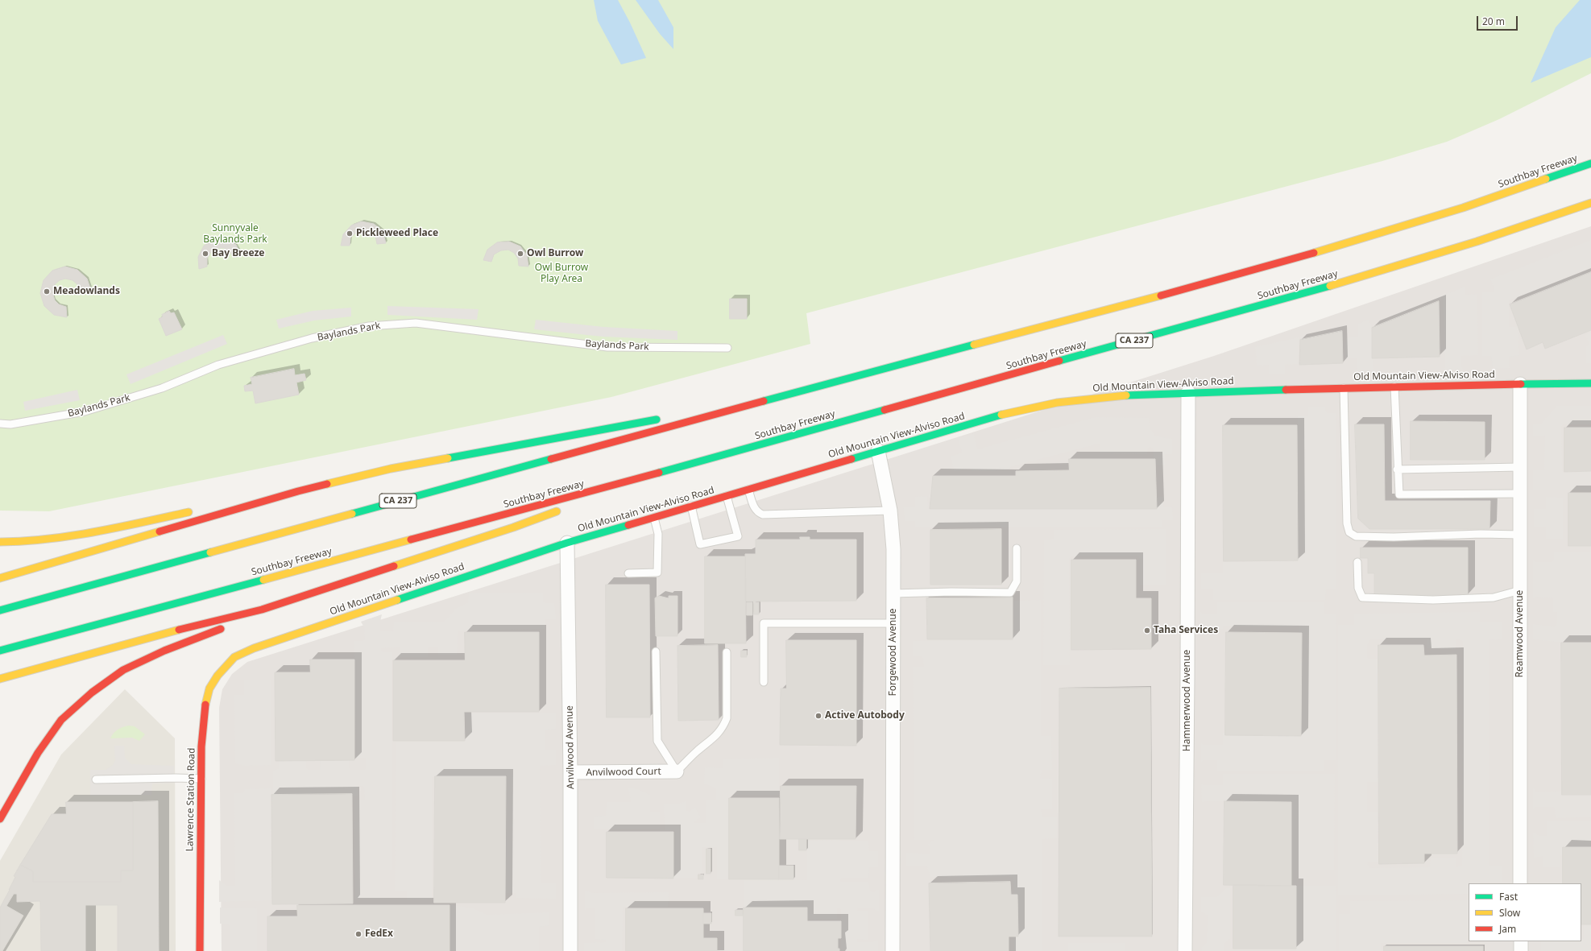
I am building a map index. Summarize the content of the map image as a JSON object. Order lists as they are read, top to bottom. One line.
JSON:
{"streets":{"main road":["Southbay Freeway","CA 237","Old Mountain View-Alviso Road","Lawrence Station Road"],"street":["Reamwood Avenue","Forgewood Avenue","Hammerwood Avenue","Anvilwood Avenue","Anvilwood Court"],"lane":["Baylands Park"]},"crossings":[["Old Mountain View-Alviso Road","Reamwood Avenue"],["Old Mountain View-Alviso Road","Forgewood Avenue"],["Old Mountain View-Alviso Road","Hammerwood Avenue"],["Old Mountain View-Alviso Road","Anvilwood Avenue"],["Old Mountain View-Alviso Road","Lawrence Station Road"],["Anvilwood Avenue","Anvilwood Court"]],"parks":["Sunnyvale Baylands Park","Owl Burrow Play Area"],"places":["Pickleweed Place","Bay Breeze","Owl Burrow","Meadowlands","Taha Services","Active Autobody","FedEx"],"legend":["Fast","Slow","Jam"],"scale_bar":"20 m"}
